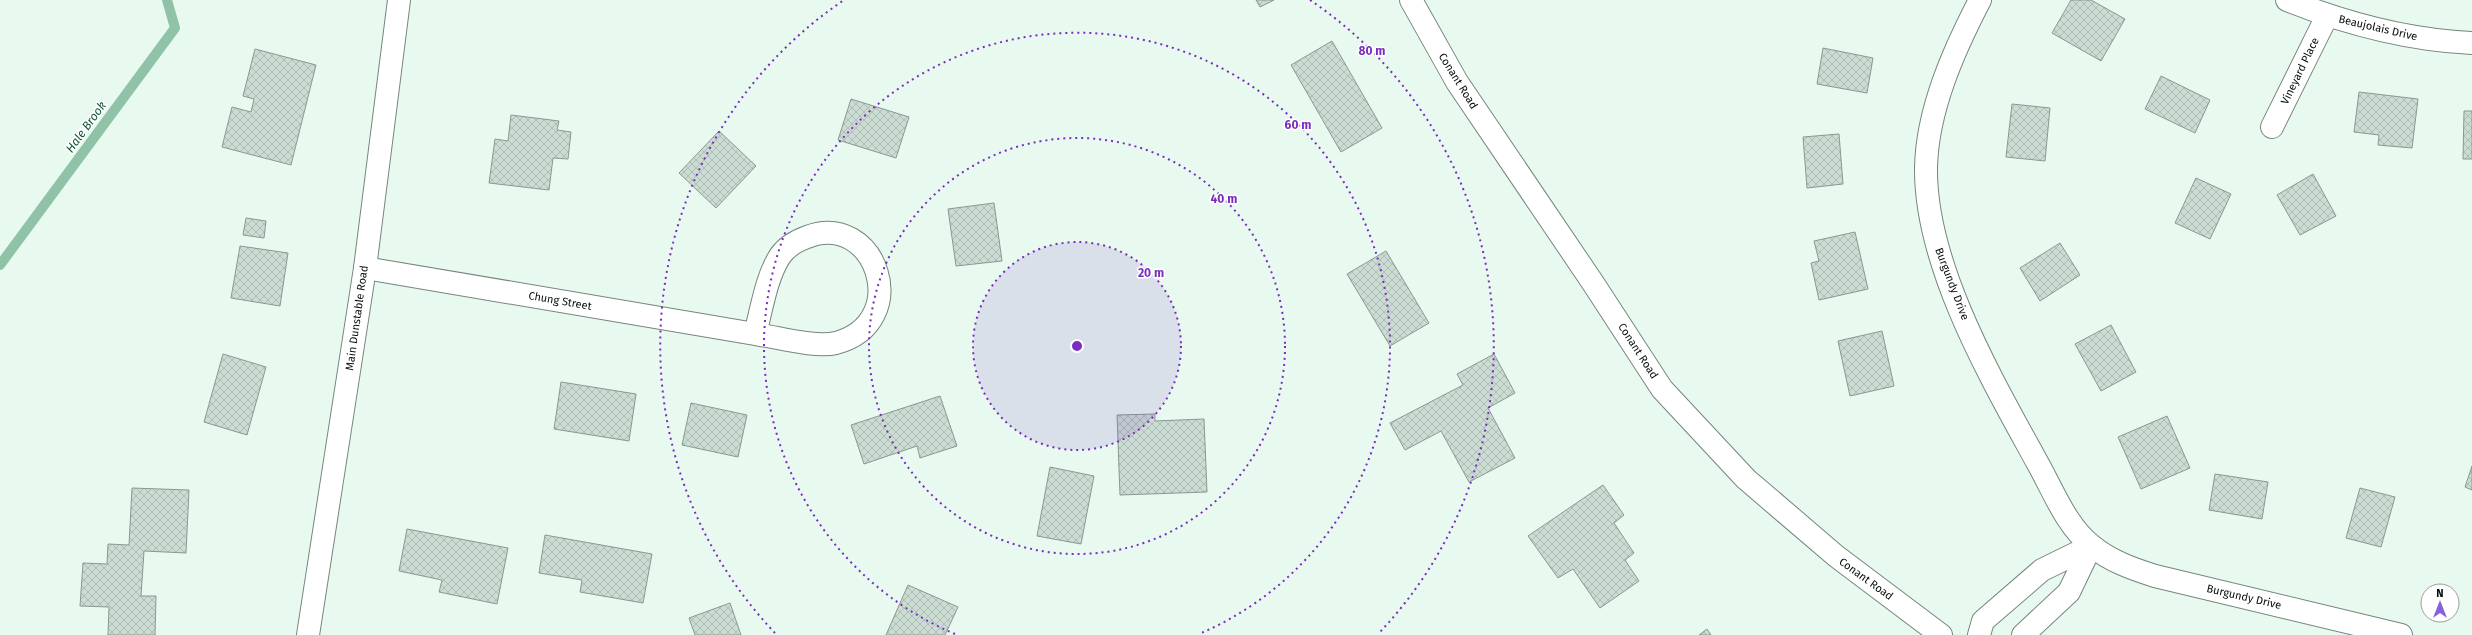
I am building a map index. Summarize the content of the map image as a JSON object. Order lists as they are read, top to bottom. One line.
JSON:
{"streets":{"street":["Beaujolais Drive","Vineyard Place","Conant Road","Burgundy Drive","Chung Street","Main Dunstable Road"]},"crossings":[["Beaujolais Drive","Vineyard Place"],["Chung Street","Main Dunstable Road"]],"water":["Hale Brook"],"north":"top","rings":["80 m","60 m","40 m","20 m"]}
